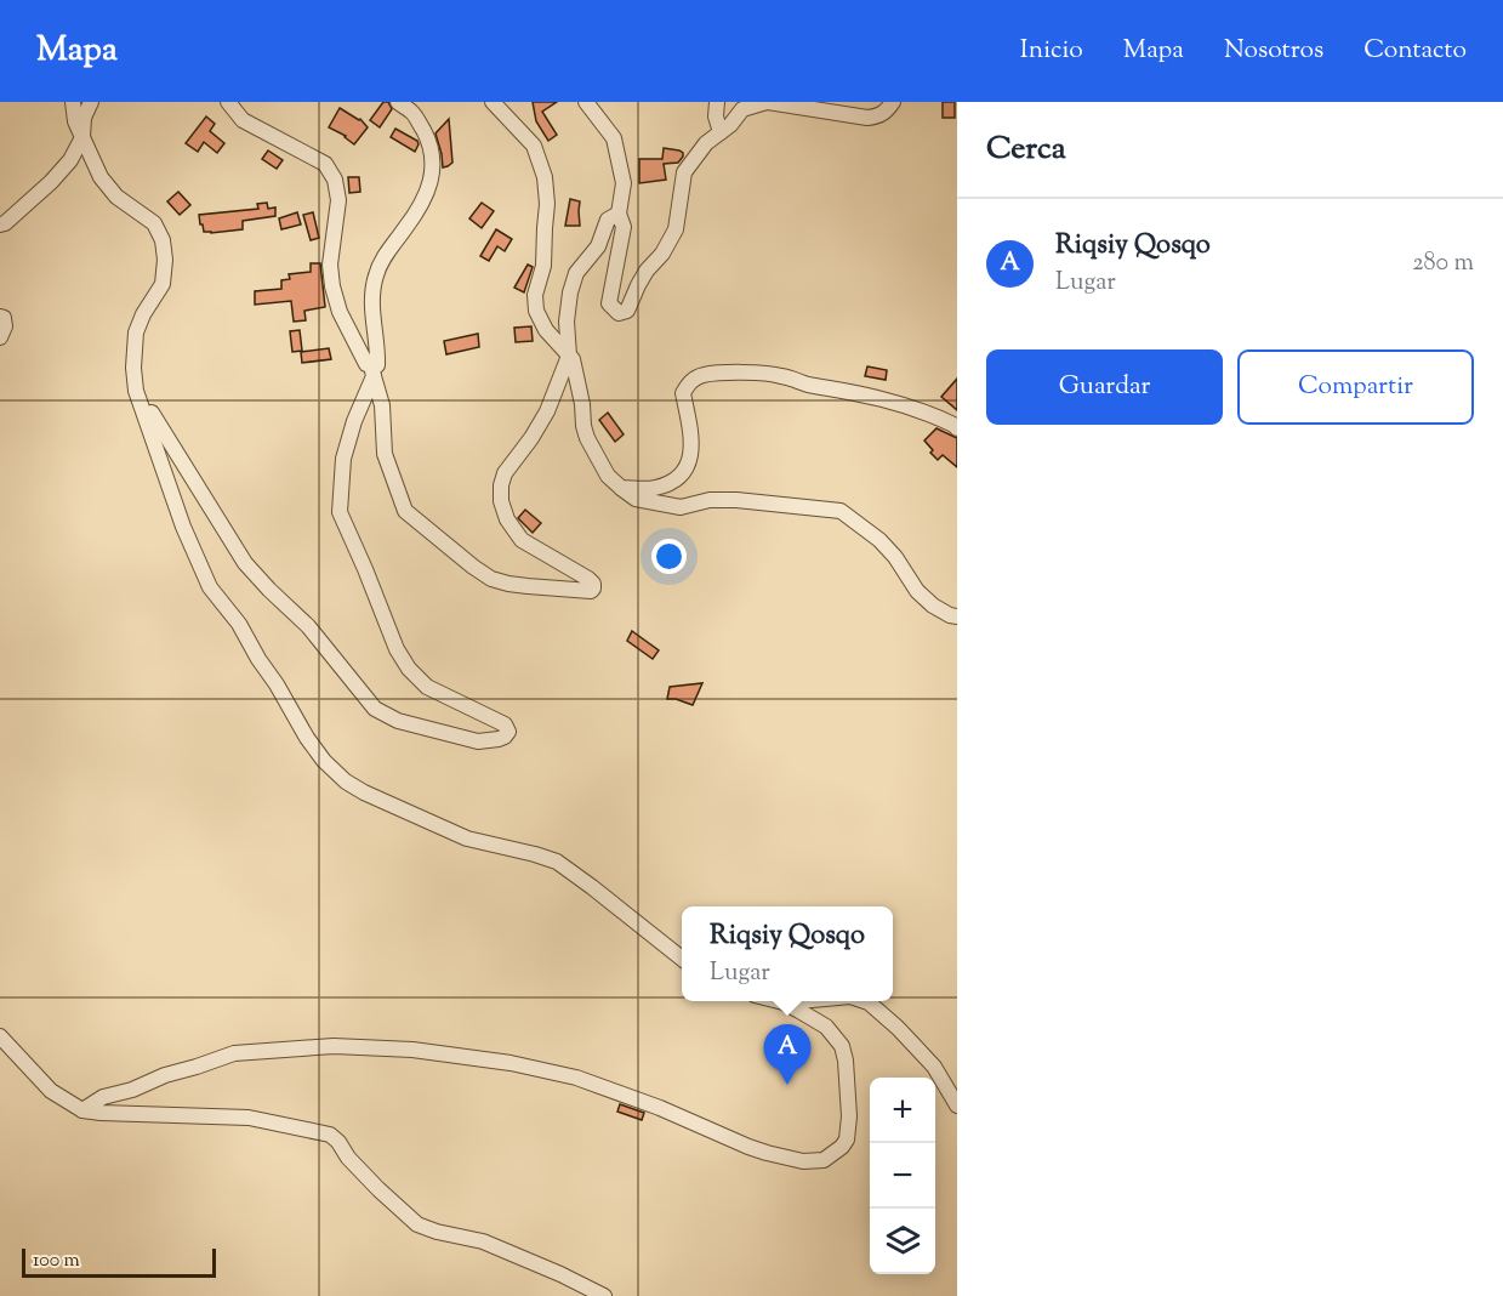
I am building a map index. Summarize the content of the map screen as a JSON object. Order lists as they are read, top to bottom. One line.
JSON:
{"scale_bar":"100 m","page":{"header":"Mapa","nav":["Inicio","Mapa","Nosotros","Contacto"],"heading":"Cerca","list":[{"mark":"A","name":"Riqsiy Qosqo","note":"Lugar","value":"280 m"}],"buttons":["Guardar","Compartir"],"popup":["Riqsiy Qosqo","Lugar"],"pins":"A","map_buttons":["+","−"],"scale":"100 m"}}
